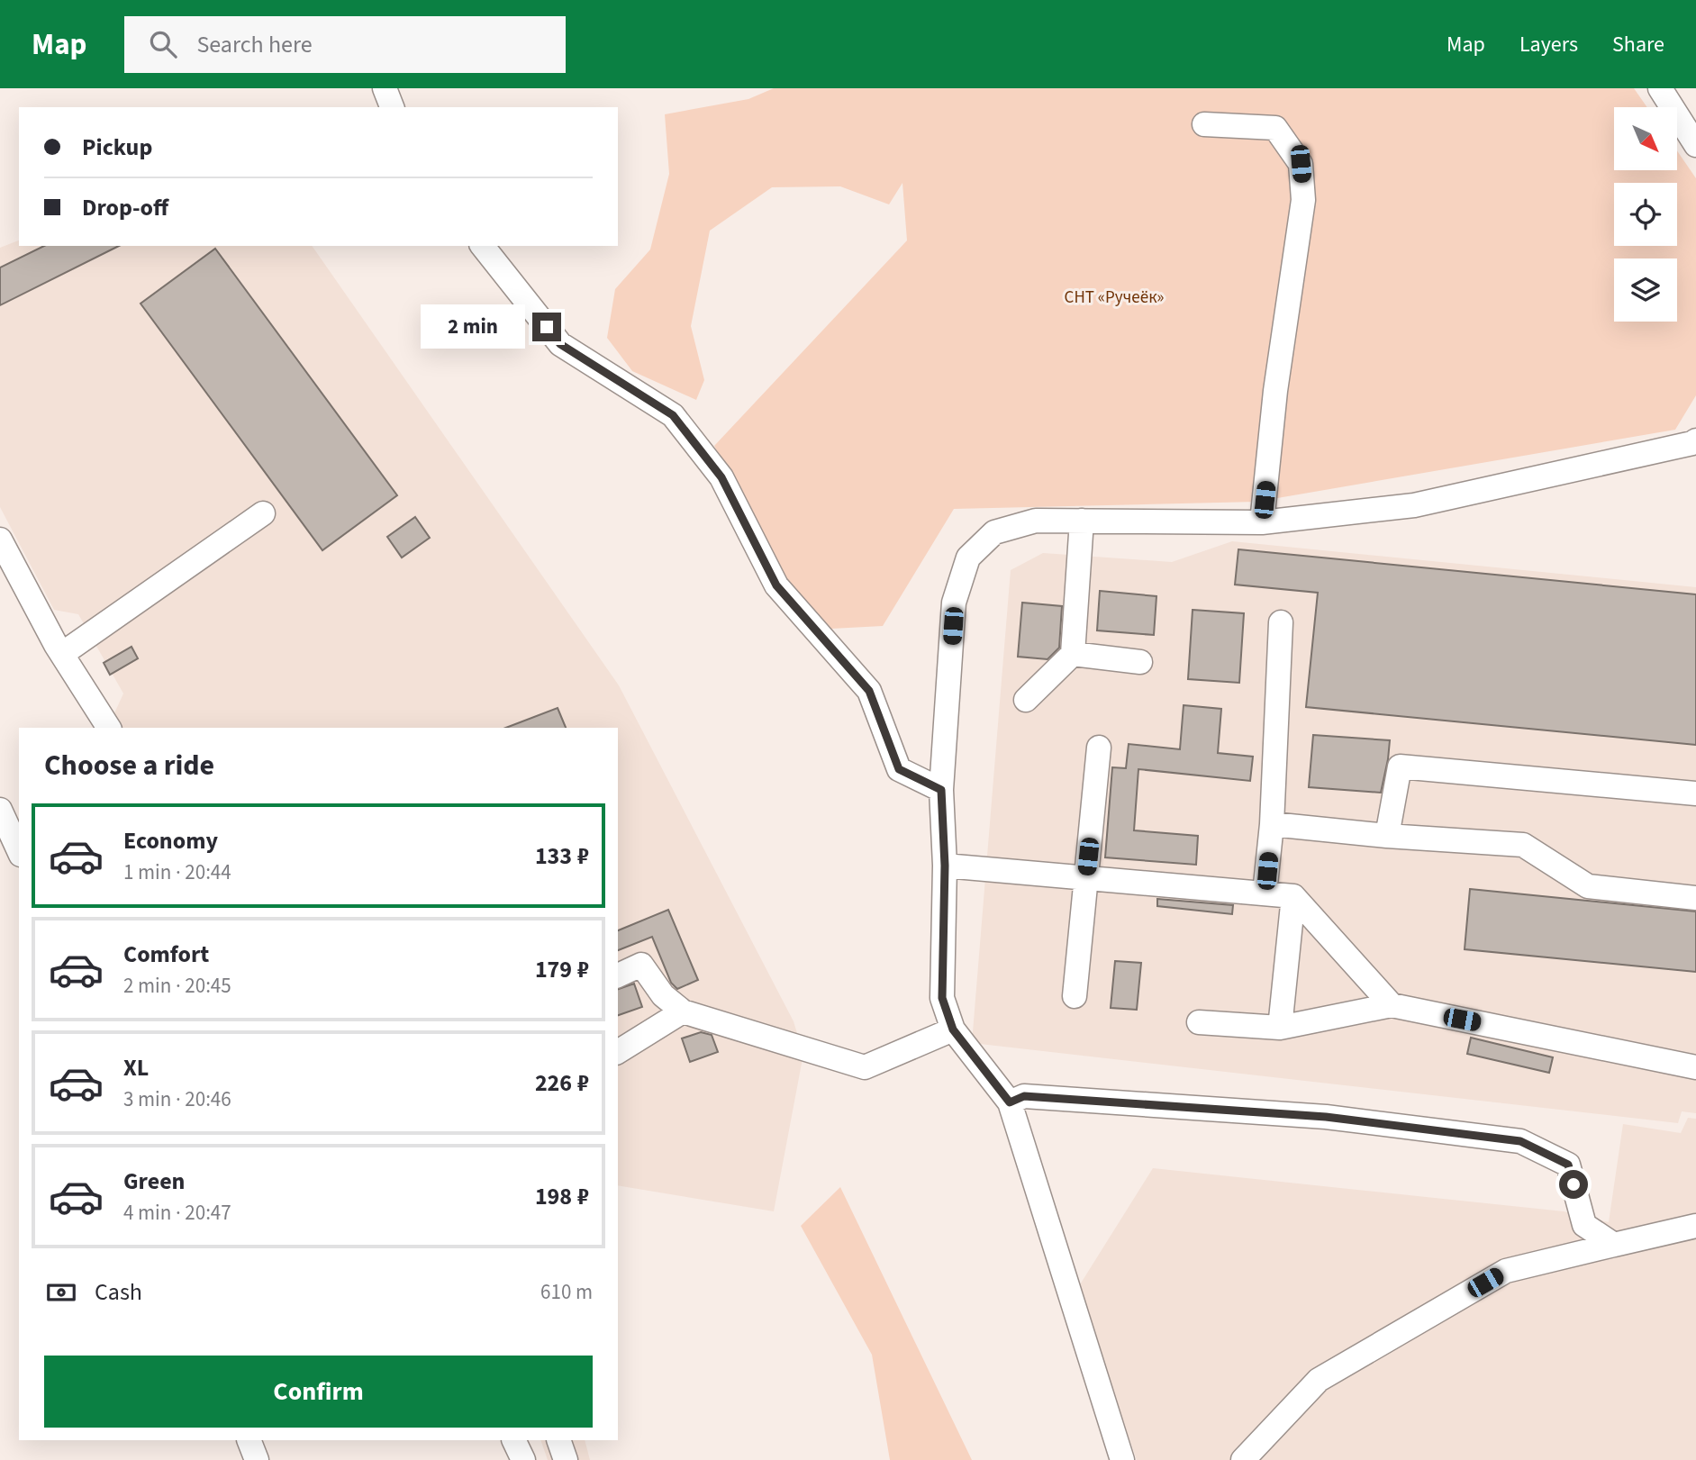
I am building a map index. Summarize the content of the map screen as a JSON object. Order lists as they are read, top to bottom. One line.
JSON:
{"parks":["СНТ «Ручеёк»"],"north":"bottom right","page":{"header":"Map","search":"Search here","nav":["Map","Layers","Share"],"banner":["Pickup","Drop-off"],"bubble":"2 min","heading":"Choose a ride","list":[{"name":"Economy","note":"1 min · 20:44","value":"133 ₽"},{"name":"Comfort","note":"2 min · 20:45","value":"179 ₽"},{"name":"XL","note":"3 min · 20:46","value":"226 ₽"},{"name":"Green","note":"4 min · 20:47","value":"198 ₽"}],"pay":["Cash","610 m"],"buttons":"Confirm"}}
